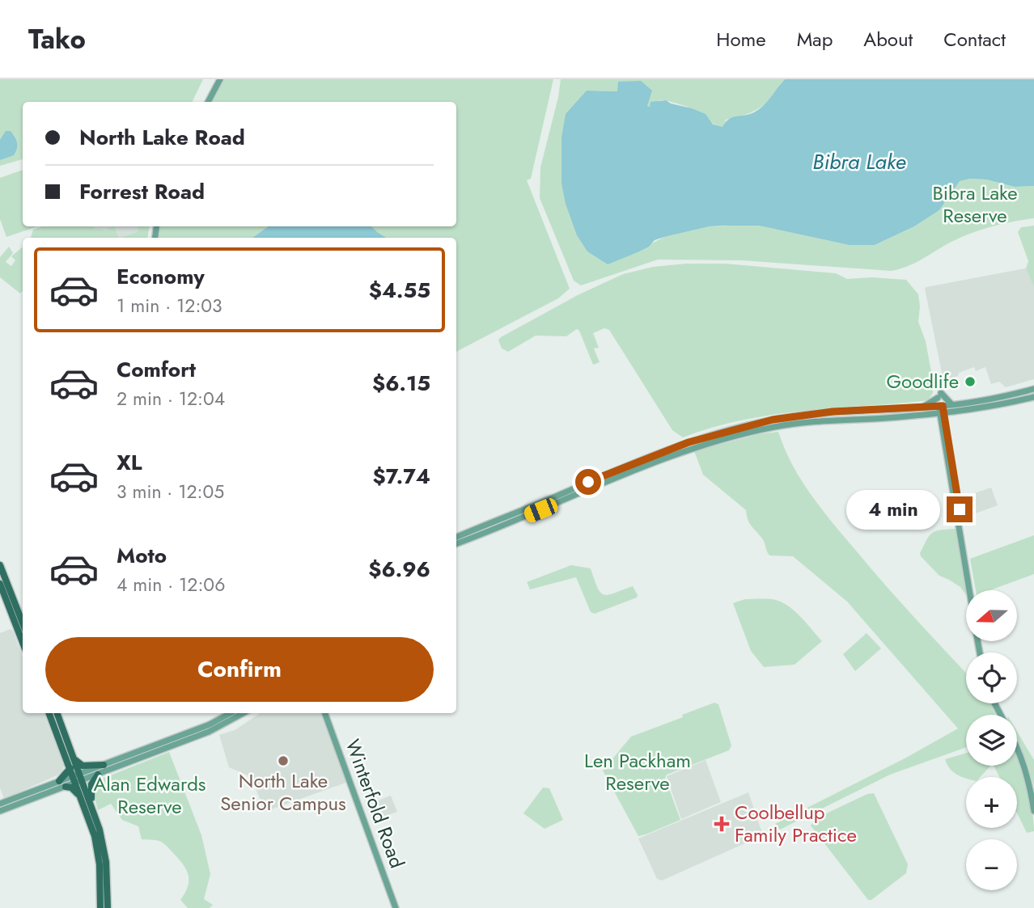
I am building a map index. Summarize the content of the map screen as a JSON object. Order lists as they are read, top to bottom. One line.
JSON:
{"streets":{"main road":["Winterfold Road"]},"water":["Bibra Lake"],"parks":["Bibra Lake Reserve","Len Packham Reserve","Alan Edwards Reserve"],"places":{"other":["Goodlife","North Lake Senior Campus"],"health":["Coolbellup Family Practice"]},"north":"left","page":{"header":"Tako","nav":["Home","Map","About","Contact"],"banner":["North Lake Road","Forrest Road"],"list":[{"name":"Economy","note":"1 min · 12:03","value":"$4.55"},{"name":"Comfort","note":"2 min · 12:04","value":"$6.15"},{"name":"XL","note":"3 min · 12:05","value":"$7.74"},{"name":"Moto","note":"4 min · 12:06","value":"$6.96"}],"bubble":"4 min","map_buttons":["+","−"],"buttons":"Confirm"}}
